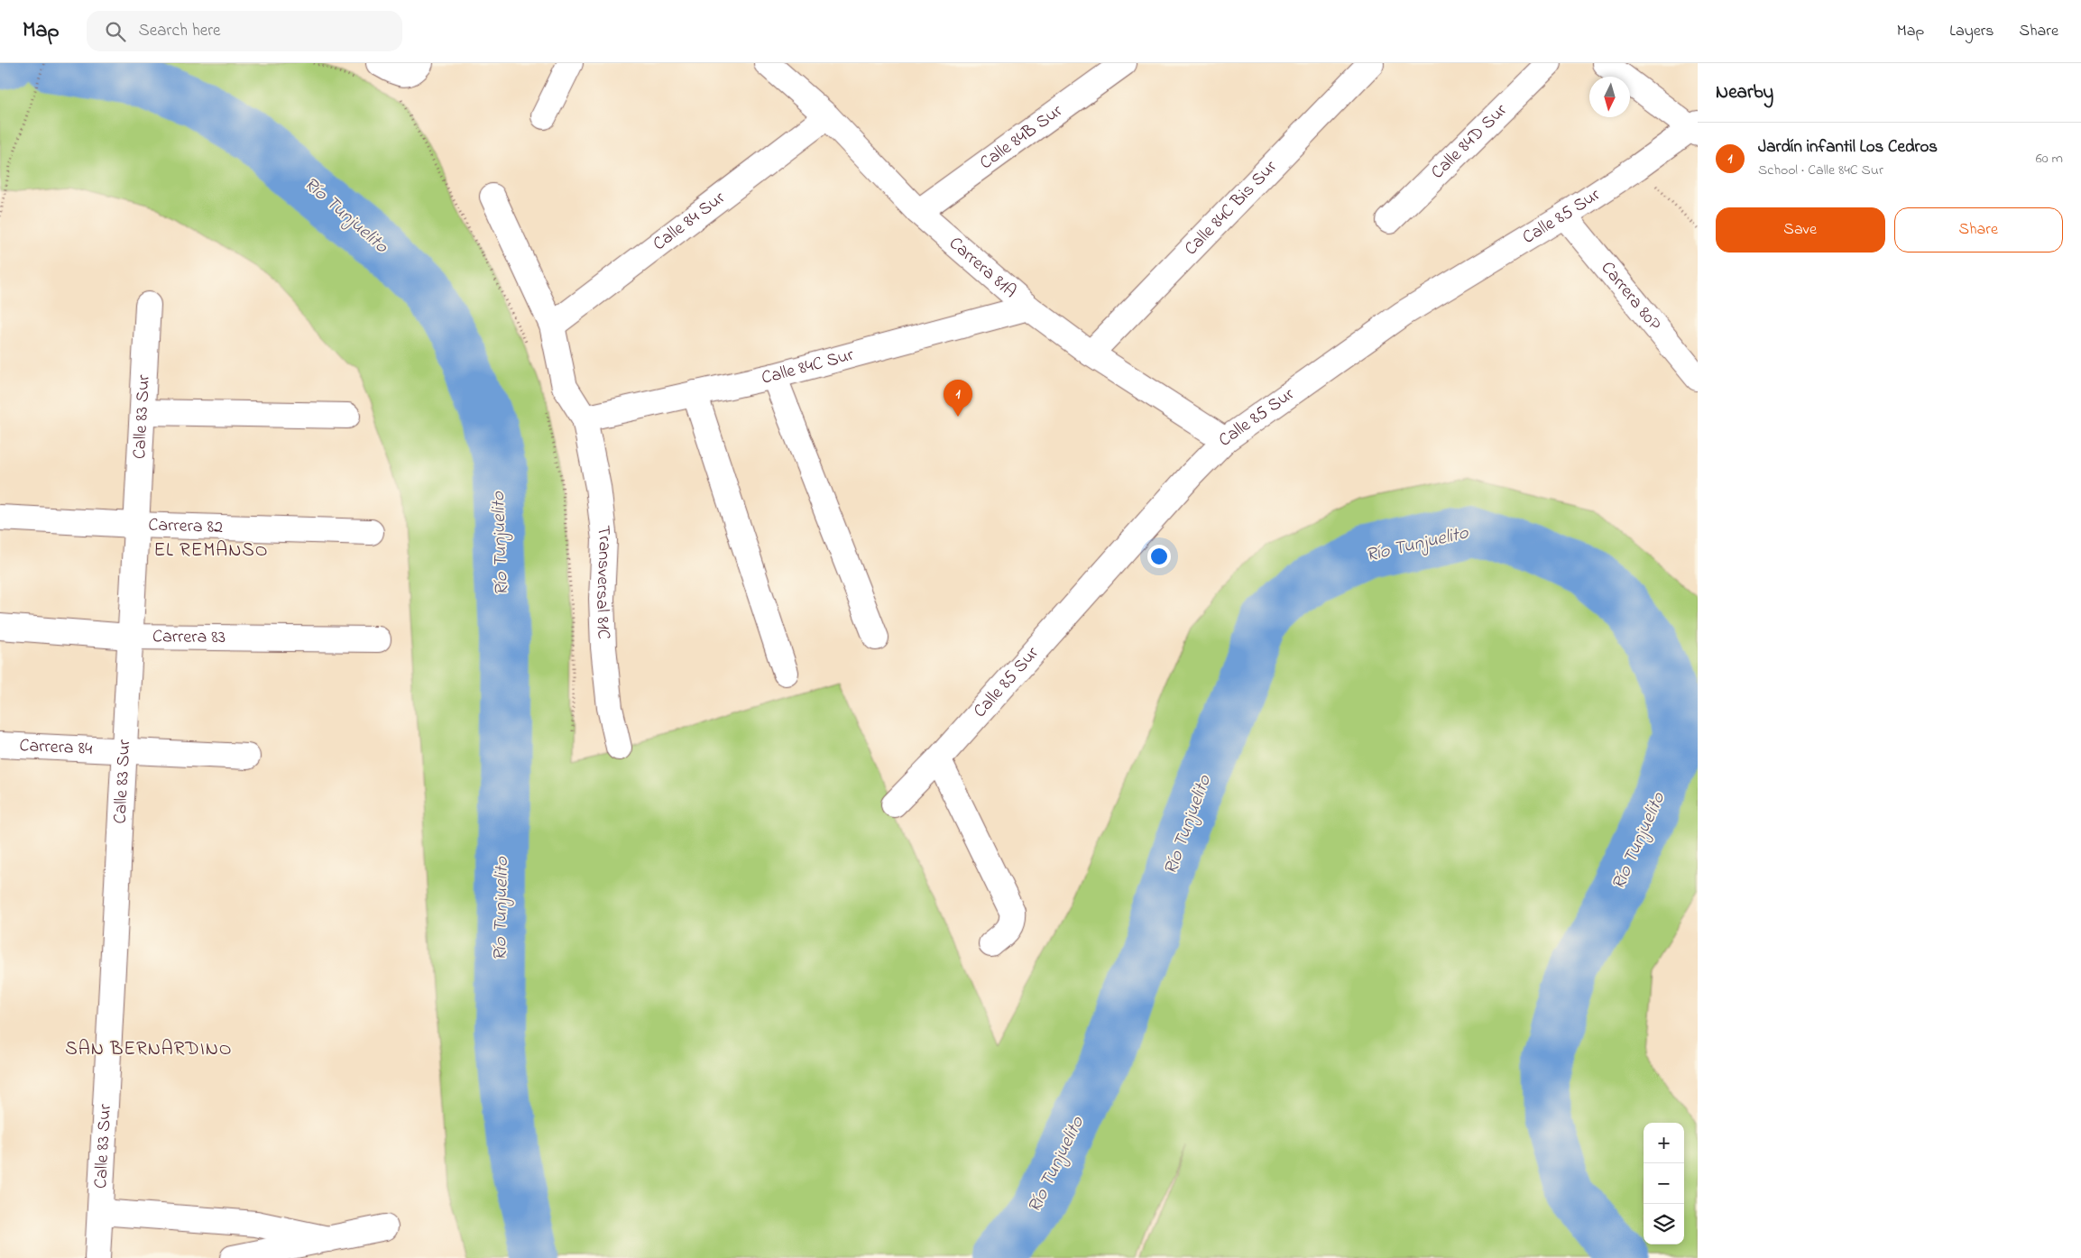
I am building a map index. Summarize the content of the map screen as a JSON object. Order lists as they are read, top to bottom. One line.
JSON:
{"streets":{"street":["Calle 84B Sur","Calle 84D Sur","Calle 84C Bis Sur","Calle 85 Sur","Calle 84 Sur","Carrera 81A","Carrera 80P","Calle 84C Sur","Calle 83 Sur","Carrera 82","Transversal 81C","Carrera 83","Carrera 84"]},"crossings":[["Calle 84B Sur","Carrera 81A"],["Calle 84C Bis Sur","Carrera 81A"],["Calle 85 Sur","Carrera 81A"],["Calle 85 Sur","Carrera 80P"],["Calle 84 Sur","Carrera 81A"],["Carrera 81A","Calle 84C Sur"],["Calle 84C Sur","Transversal 81C"],["Calle 83 Sur","Carrera 82"],["Calle 83 Sur","Carrera 83"],["Calle 83 Sur","Carrera 84"]],"districts":["EL REMANSO","SAN BERNARDINO"],"water":["Río Tunjuelito"],"north":"bottom","page":{"header":"Map","search":"Search here","nav":["Map","Layers","Share"],"heading":"Nearby","list":[{"mark":"1","name":"Jardín infantil Los Cedros","note":"School · Calle 84C Sur","value":"60 m"}],"buttons":["Save","Share"],"pins":"1","map_buttons":["+","−"]}}
